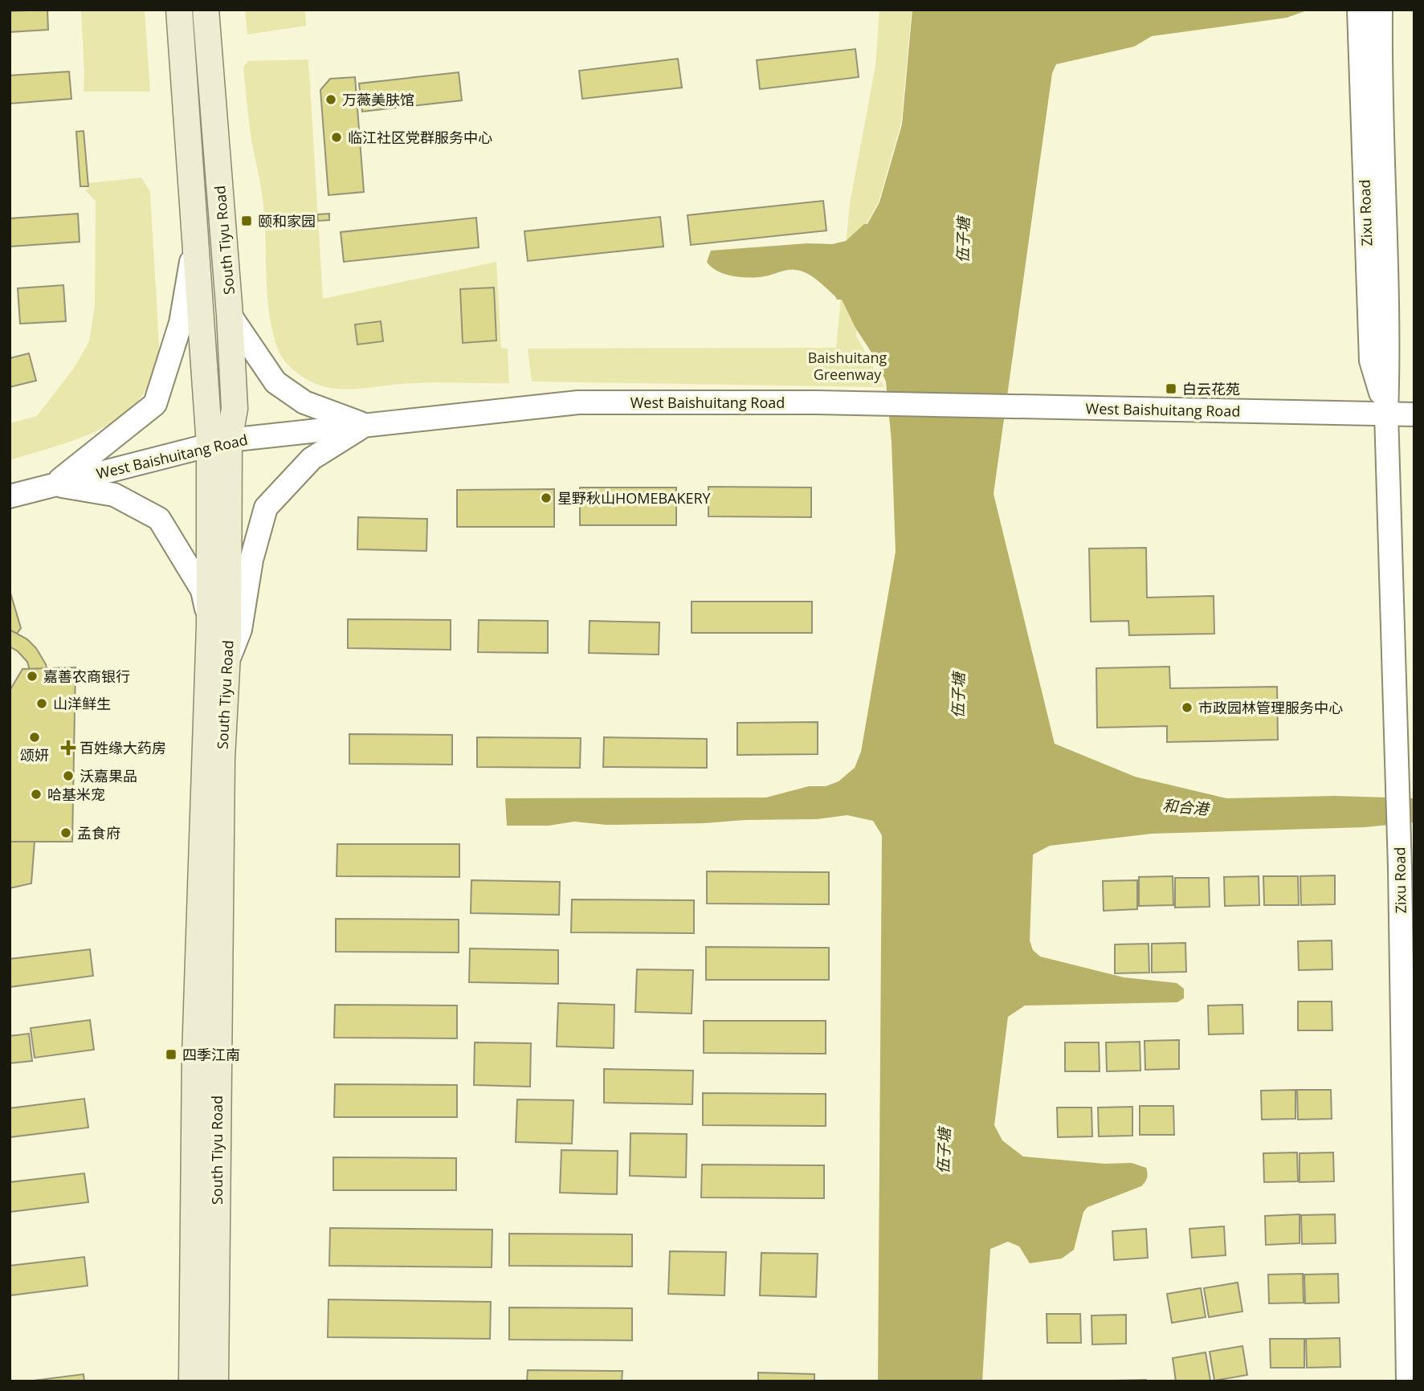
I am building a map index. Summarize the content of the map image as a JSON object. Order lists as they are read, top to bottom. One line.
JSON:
{"streets":{"main road":["South Tiyu Road"],"street":["Zixu Road","West Baishuitang Road"]},"crossings":[["Zixu Road","West Baishuitang Road"],["South Tiyu Road","West Baishuitang Road"]],"water":["伍子塘","和合港"],"parks":["Baishuitang Greenway"],"places":{"other":["万薇美肤馆","临江社区党群服务中心","星野秋山HOMEBAKERY","嘉善农商银行","山洋鲜生","市政园林管理服务中心","颂妍","沃嘉果品","哈基米宠","孟食府"],"transit":["颐和家园","白云花苑","四季江南"],"health":["百姓缘大药房"]}}
